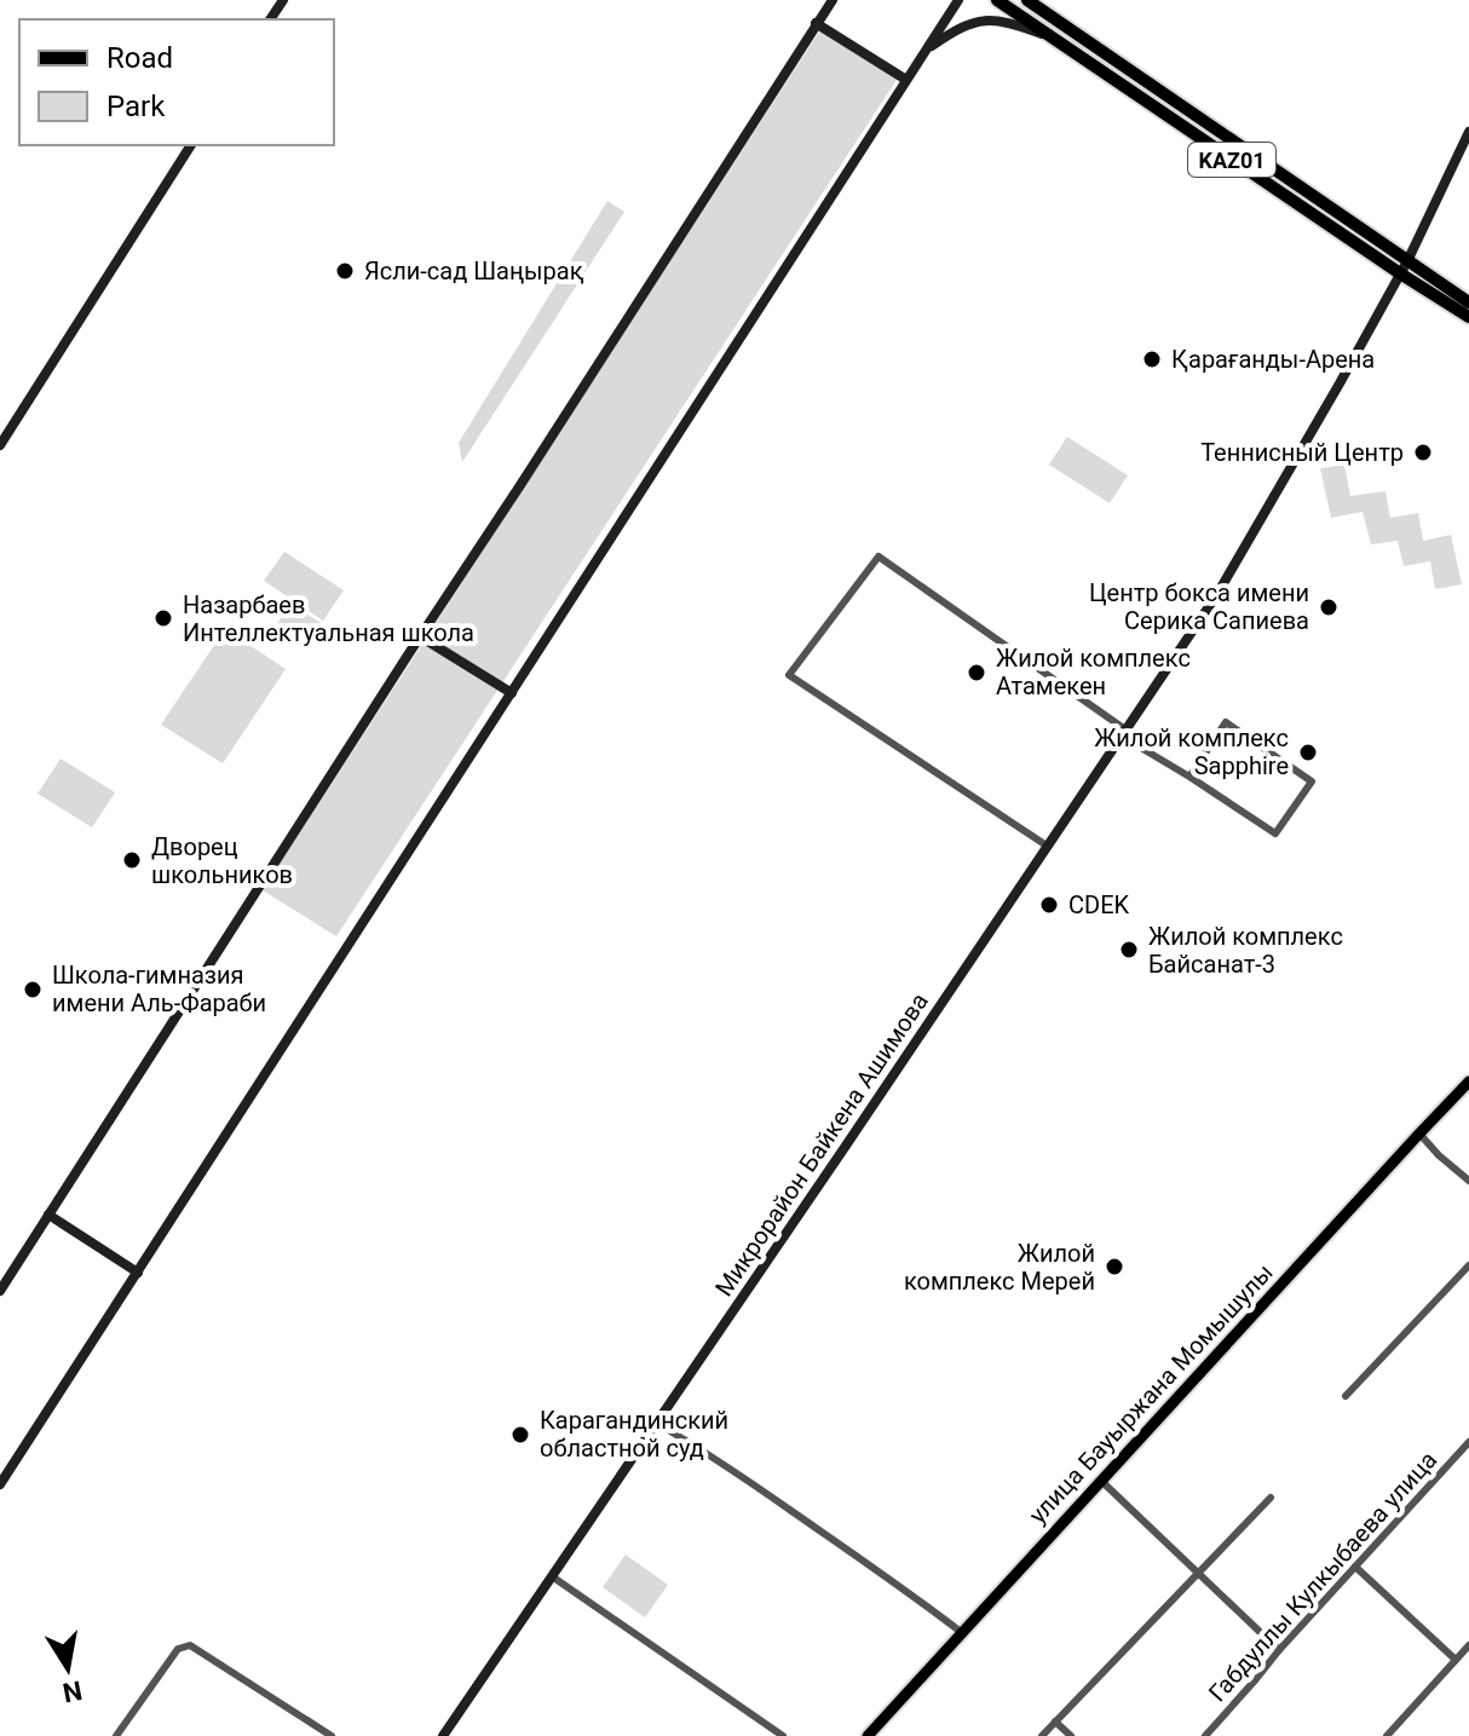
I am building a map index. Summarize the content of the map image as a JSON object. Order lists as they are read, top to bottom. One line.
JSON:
{"streets":{"highway":["KАZ01"],"main road":["Микрорайон Байкена Ашимова","улица Бауыржана Момышулы"],"street":["Габдуллы Кулкыбаева улица"]},"crossings":[["KАZ01","Микрорайон Байкена Ашимова"]],"places":["Ясли-сад Шаңырақ","Қарағанды-Арена","Теннисный Центр","Центр бокса имени Серика Сапиева","Назарбаев Интеллектуальная школа","Жилой комплекс Атамекен","Жилой комплекс Sapphire","Дворец школьников","CDEK","Жилой комплекс Байсанат-3","Школа-гимназия имени Аль-Фараби","Жилой комплекс Мерей","Карагандинский областной суд"],"legend":["Road","Park"],"north":"bottom"}
